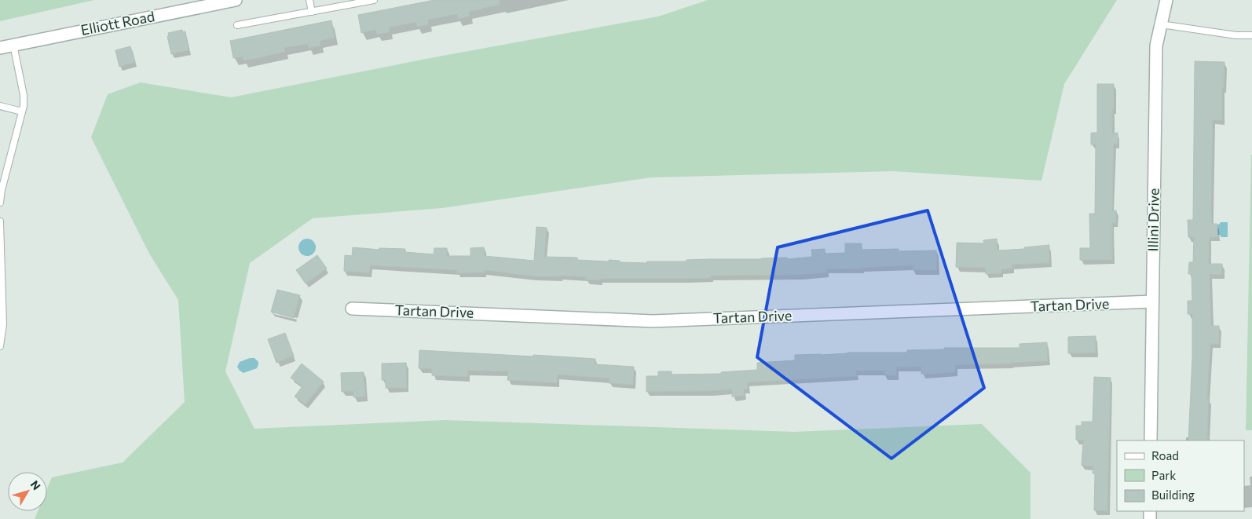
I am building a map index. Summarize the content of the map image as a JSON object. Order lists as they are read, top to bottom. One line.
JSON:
{"streets":{"street":["Elliott Road","Illini Drive","Tartan Drive"]},"crossings":[["Illini Drive","Tartan Drive"]],"legend":["Road","Park","Building"],"north":"top right"}
